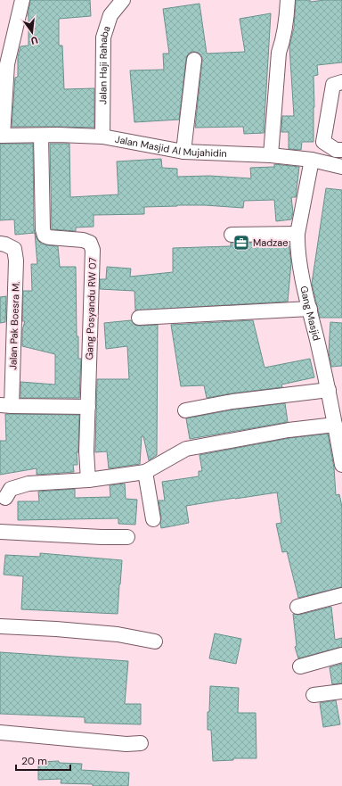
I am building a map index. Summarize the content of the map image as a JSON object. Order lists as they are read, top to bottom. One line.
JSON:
{"streets":{"street":["Jalan Haji Rahaba","Jalan Masjid Al Mujahidin","Gang Posyandu RW 07","Gang Masjid","Jalan Pak Boesra M."]},"crossings":[["Jalan Haji Rahaba","Jalan Masjid Al Mujahidin"],["Jalan Masjid Al Mujahidin","Gang Posyandu RW 07"],["Jalan Masjid Al Mujahidin","Gang Masjid"]],"places":{"office":["Madzae"]},"scale_bar":"20 m","north":"bottom"}
